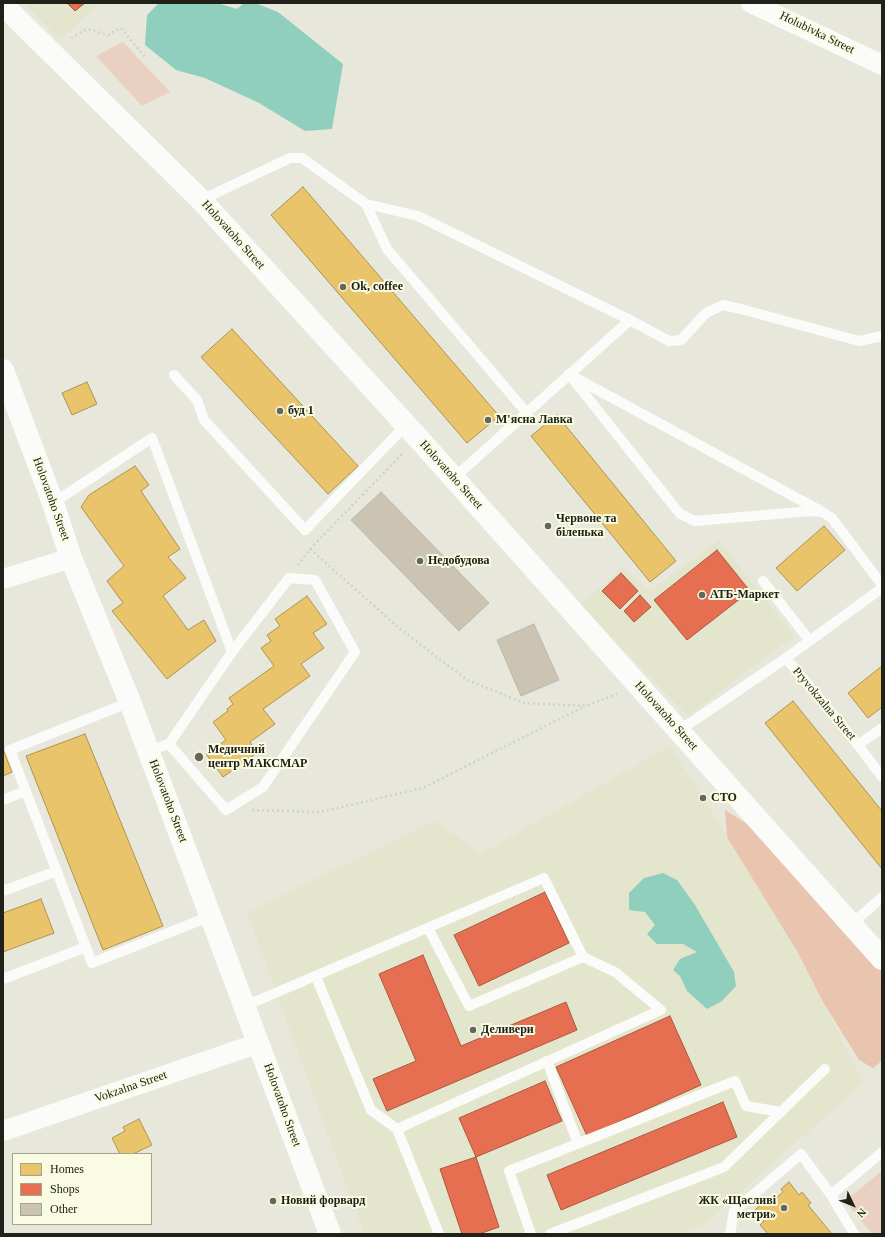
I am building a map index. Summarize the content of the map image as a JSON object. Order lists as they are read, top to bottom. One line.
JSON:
{"streets":{"street":["Holubivka Street","Holovatoho Street","Vokzalna Street"],"lane":["Pryvokzalna Street"]},"crossings":[["Holovatoho Street","Vokzalna Street"]],"places":["Ok, coffee","буд 1","М'ясна Лавка","Червоне та біленька","Недобудова","АТБ-Маркет","Медичний центр МАКСМАР","СТО","Деливери","Новий форвард","ЖК «Щасливі метри»"],"legend":["Homes","Shops","Other"],"north":"bottom right"}
